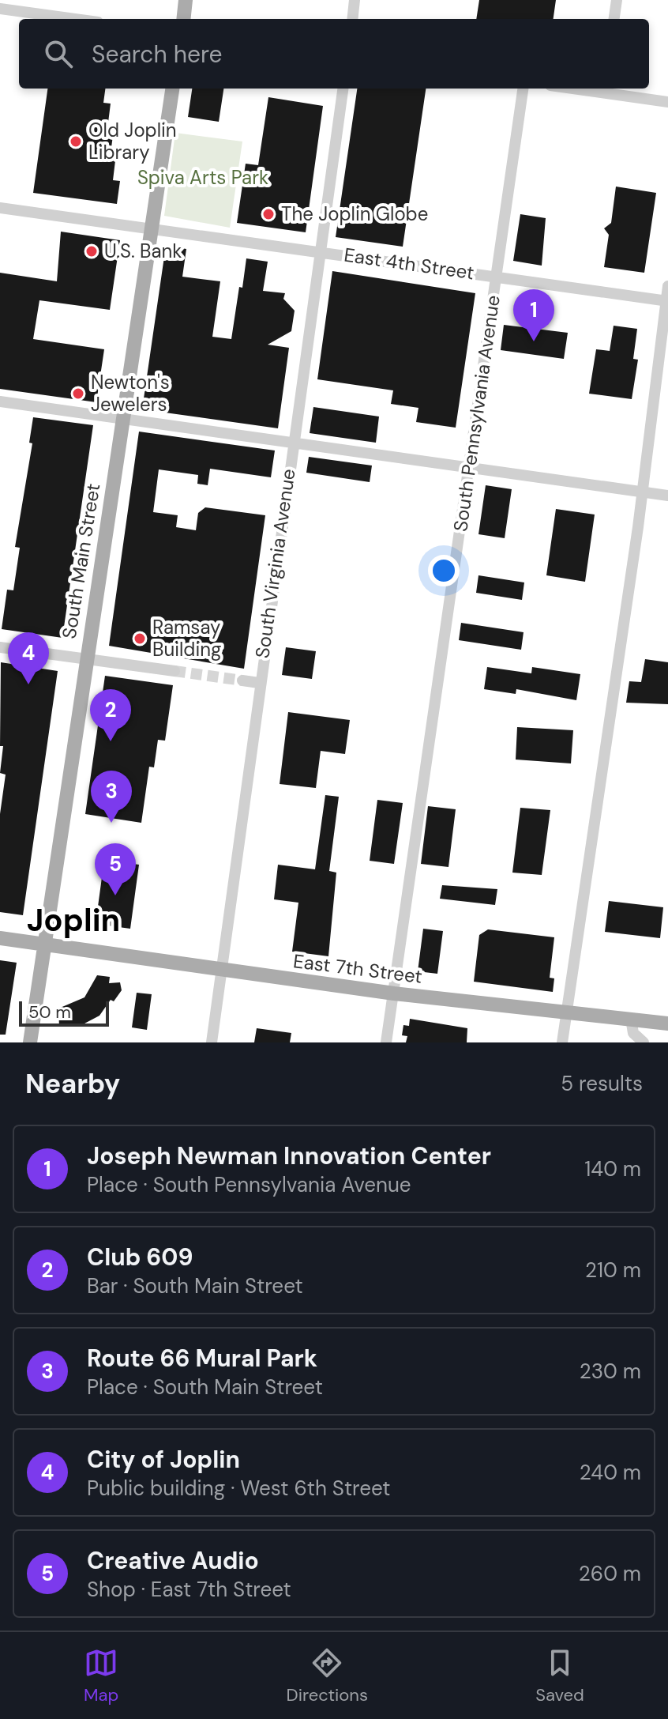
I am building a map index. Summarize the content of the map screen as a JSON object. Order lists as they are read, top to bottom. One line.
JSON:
{"streets":{"main road":["South Main Street","East 7th Street"],"street":["East 4th Street","South Pennsylvania Avenue","South Virginia Avenue"]},"crossings":[["East 4th Street","South Pennsylvania Avenue"],["East 4th Street","South Main Street"],["East 4th Street","South Virginia Avenue"],["South Pennsylvania Avenue","East 7th Street"],["South Main Street","East 7th Street"],["South Virginia Avenue","East 7th Street"]],"districts":["Joplin"],"parks":["Spiva Arts Park"],"places":["Old Joplin Library","The Joplin Globe","U.S. Bank","Newton's Jewelers","Ramsay Building"],"scale_bar":"50 m","page":{"search":"Search here","pins":["1","4","2","3","5"],"scale":"50 m","heading":["Nearby","5 results"],"list":[{"mark":"1","name":"Joseph Newman Innovation Center","note":"Place · South Pennsylvania Avenue","value":"140 m"},{"mark":"2","name":"Club 609","note":"Bar · South Main Street","value":"210 m"},{"mark":"3","name":"Route 66 Mural Park","note":"Place · South Main Street","value":"230 m"},{"mark":"4","name":"City of Joplin","note":"Public building · West 6th Street","value":"240 m"},{"mark":"5","name":"Creative Audio","note":"Shop · East 7th Street","value":"260 m"}],"nav":["Map","Directions","Saved"]}}
